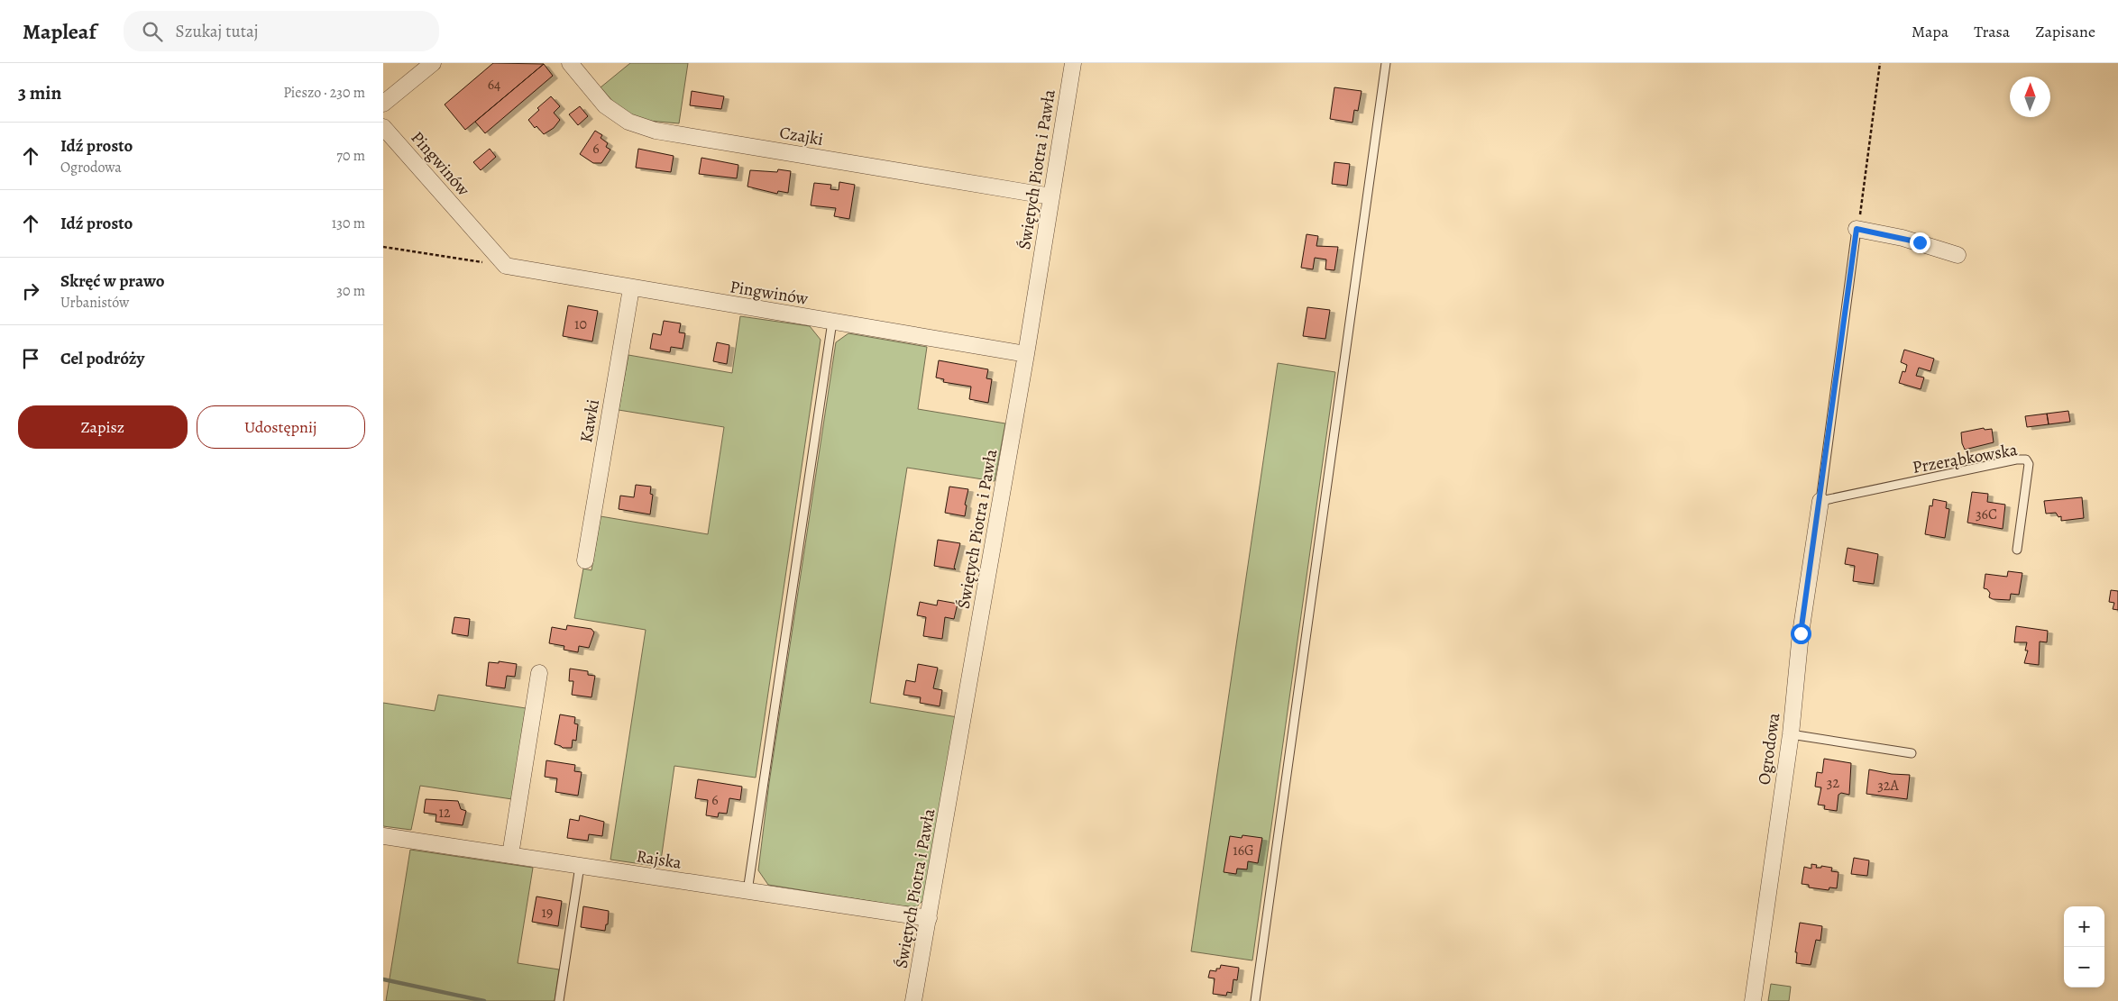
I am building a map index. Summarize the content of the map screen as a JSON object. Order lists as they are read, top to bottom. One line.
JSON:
{"streets":{"street":["Czajki","Pingwinów","Świętych Piotra i Pawła","Kawki","Ogrodowa","Rajska"],"lane":["Przerąbkowska"]},"crossings":[["Czajki","Świętych Piotra i Pawła"],["Pingwinów","Świętych Piotra i Pawła"],["Pingwinów","Kawki"],["Świętych Piotra i Pawła","Rajska"],["Przerąbkowska","Ogrodowa"]],"house_numbers":["64","6","10","36C","32","32A","6","12","16G","19"],"north":"top","page":{"header":"Mapleaf","search":"Szukaj tutaj","nav":["Mapa","Trasa","Zapisane"],"heading":["3 min","Pieszo · 230 m"],"list":[["Idź prosto","Ogrodowa","70 m"],["Idź prosto","130 m"],["Skręć w prawo","Urbanistów","30 m"],"Cel podróży"],"buttons":["Zapisz","Udostępnij"],"map_buttons":["+","−"]}}
